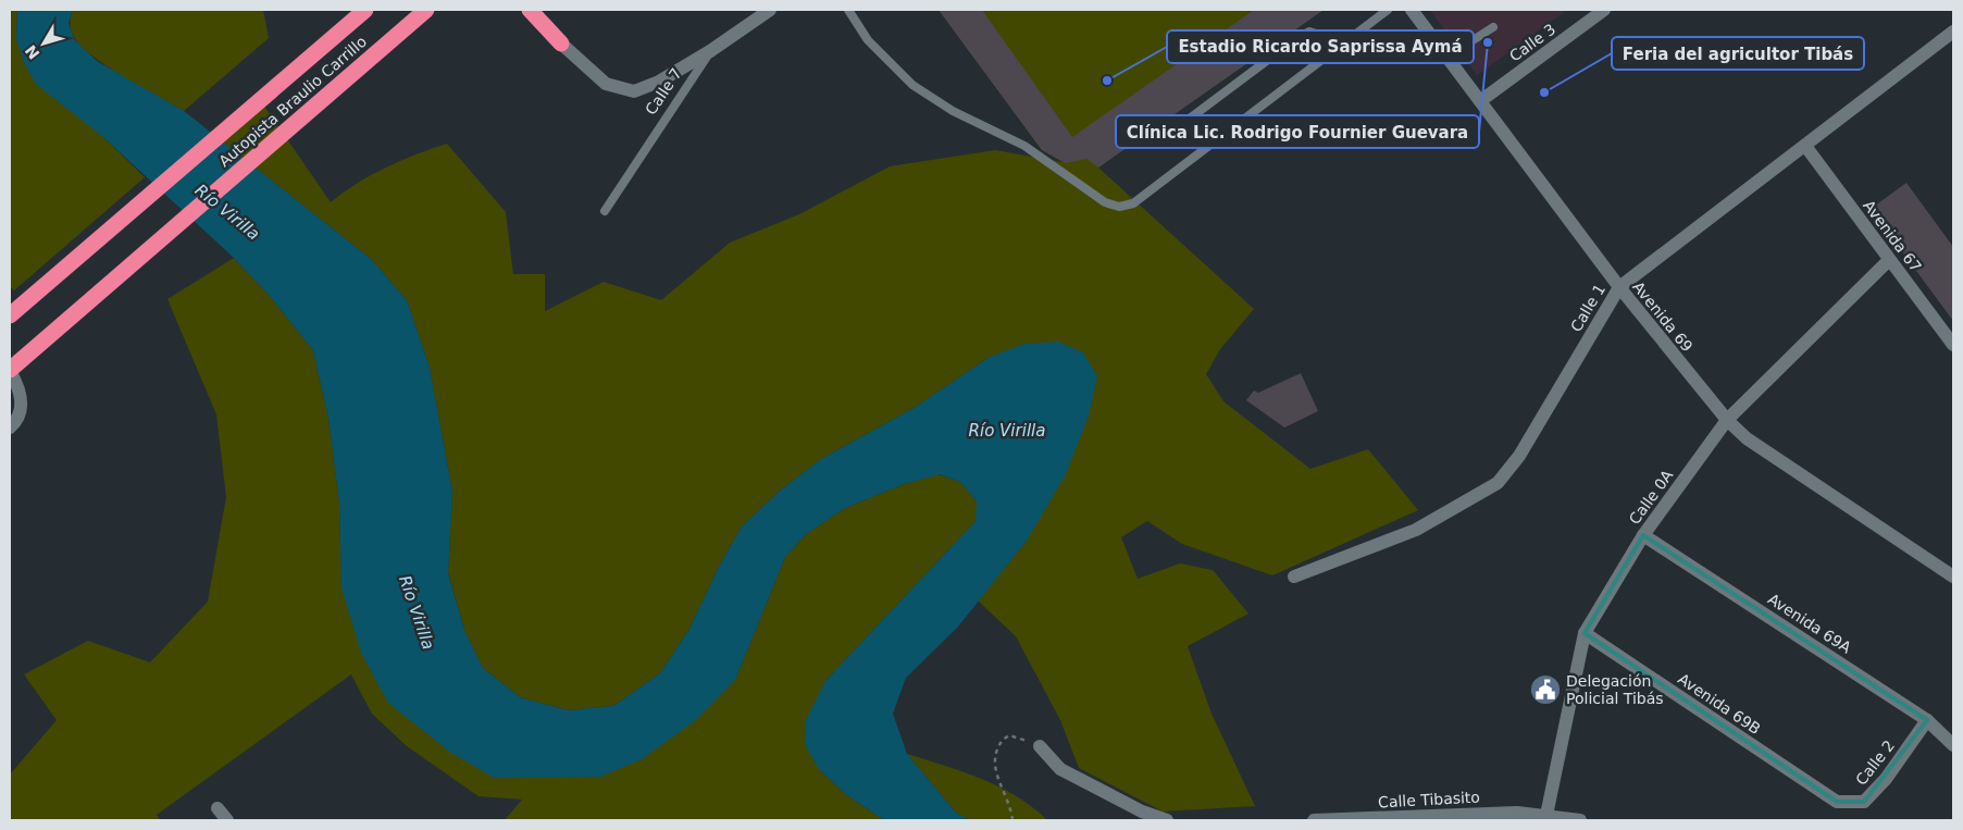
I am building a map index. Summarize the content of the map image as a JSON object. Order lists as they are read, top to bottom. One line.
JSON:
{"streets":{"highway":["Autopista Braulio Carrillo"],"street":["Calle 3","Calle 7","Avenida 67","Calle 1","Avenida 69","Calle 0A","Avenida 69A","Avenida 69B","Calle 2","Calle Tibasito"]},"crossings":[["Calle 3","Avenida 69"],["Avenida 67","Calle 1"],["Avenida 67","Calle 0A"],["Calle 1","Avenida 69"],["Avenida 69","Calle 0A"],["Calle 0A","Avenida 69A"],["Calle 0A","Avenida 69B"],["Calle 0A","Calle Tibasito"],["Avenida 69A","Calle 2"],["Avenida 69B","Calle 2"]],"water":["Río Virilla"],"places":{"other":["Clínica Lic. Rodrigo Fournier Guevara","Estadio Ricardo Saprissa Aymá","Feria del agricultor Tibás"],"public building":["Delegación Policial Tibás"]},"north":"bottom left"}
